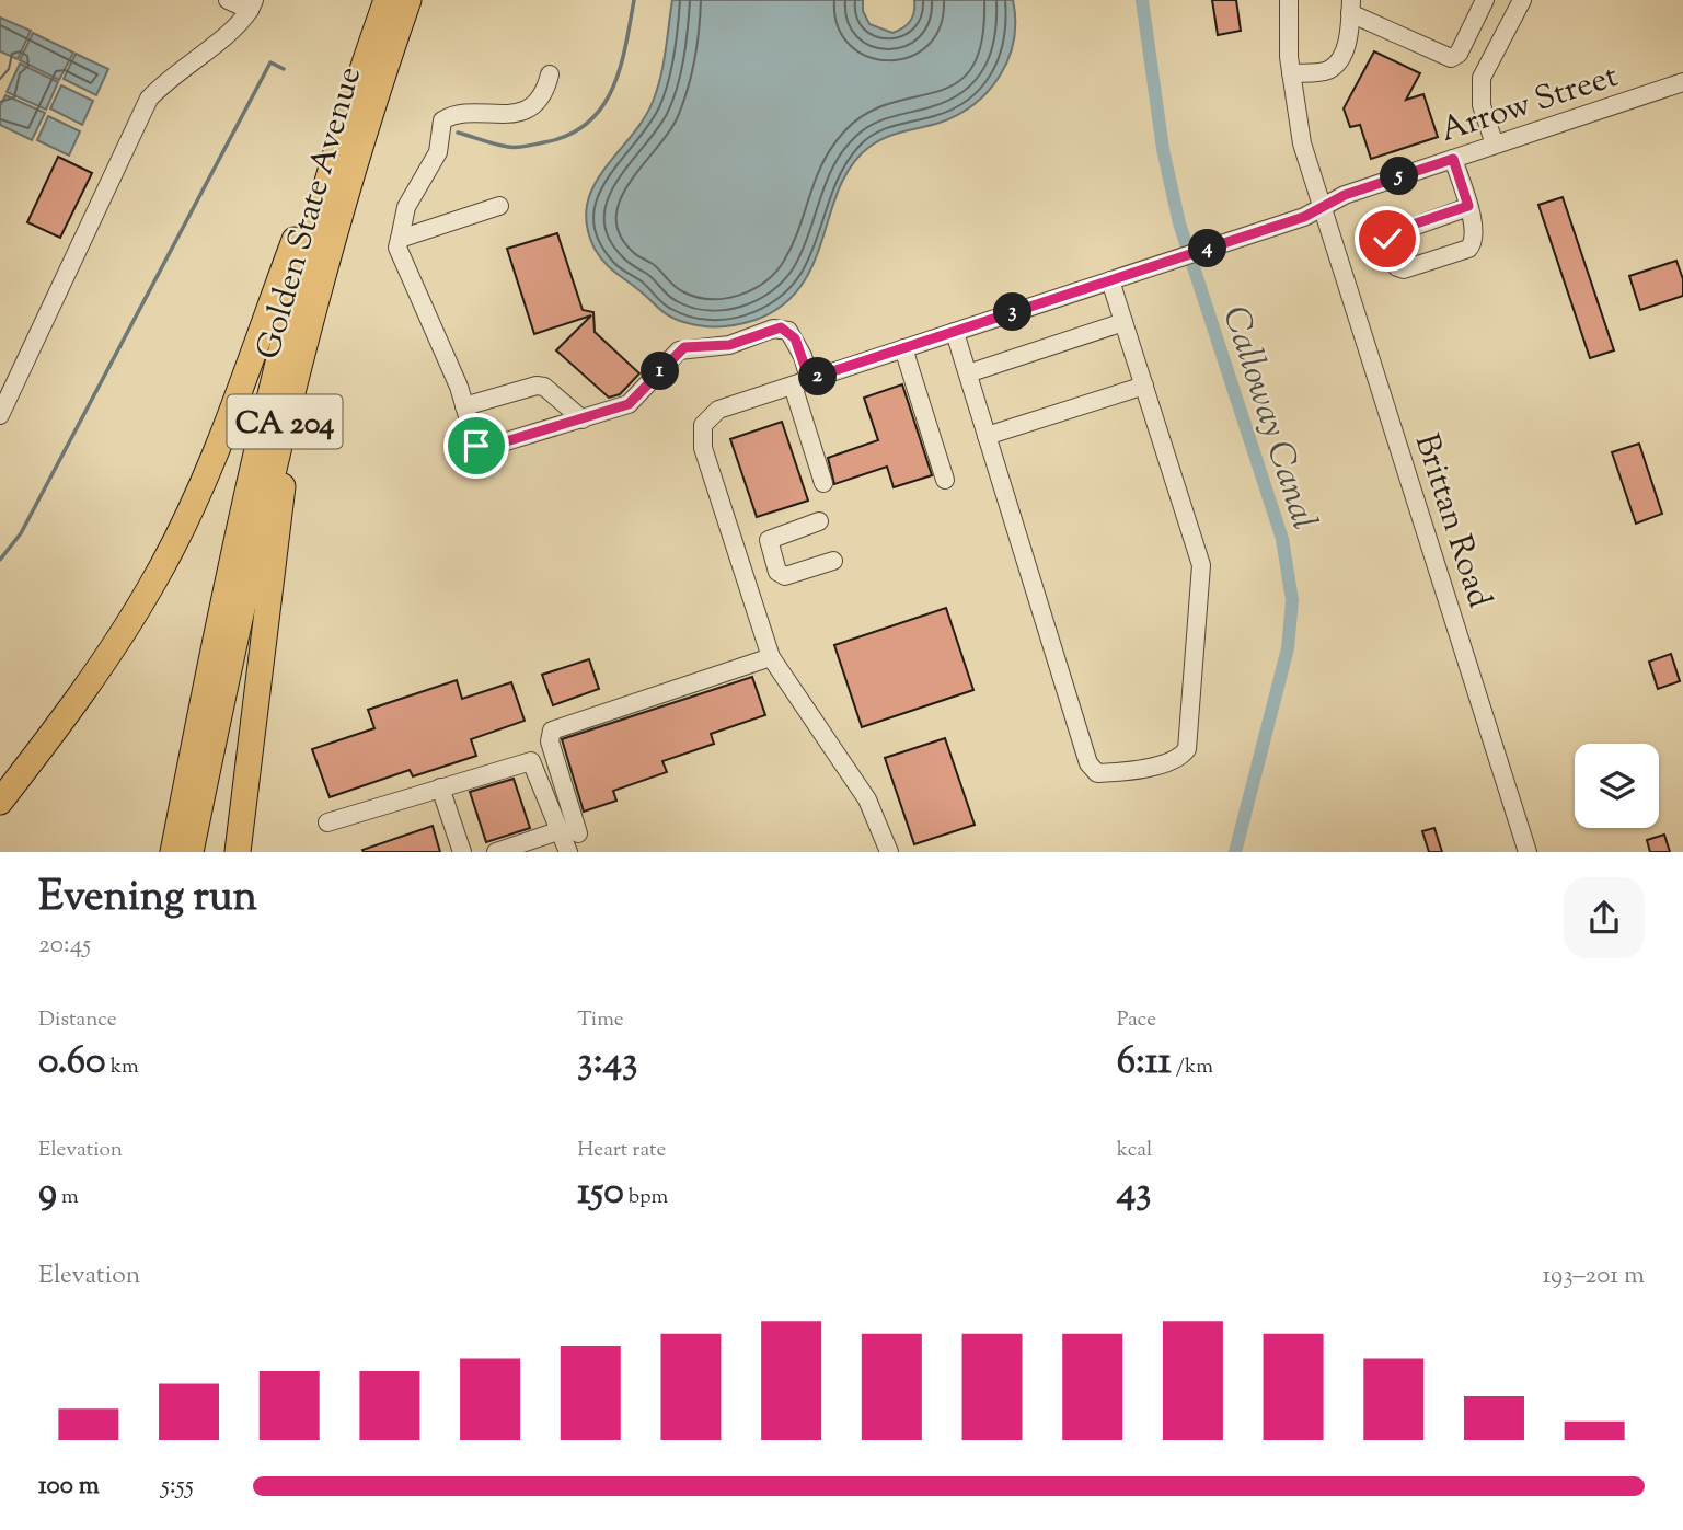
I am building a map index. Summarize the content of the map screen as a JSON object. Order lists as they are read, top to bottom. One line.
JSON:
{"streets":{"highway":["Golden State Avenue","CA 204"],"street":["Arrow Street","Brittan Road"]},"crossings":[["Arrow Street","Brittan Road"]],"water":["Calloway Canal"],"page":{"pins":["5","4","3","1","2"],"heading":["Evening run","20:45"],"stats":[["Distance","0.60 km"],["Time","3:43"],["Pace","6:11 /km"],["Elevation","9 m"],["Heart rate","150 bpm"],["kcal","43"]],"chart":["Elevation","193–201 m"],"list":[{"name":"100 m","note":"5:55"}]}}
